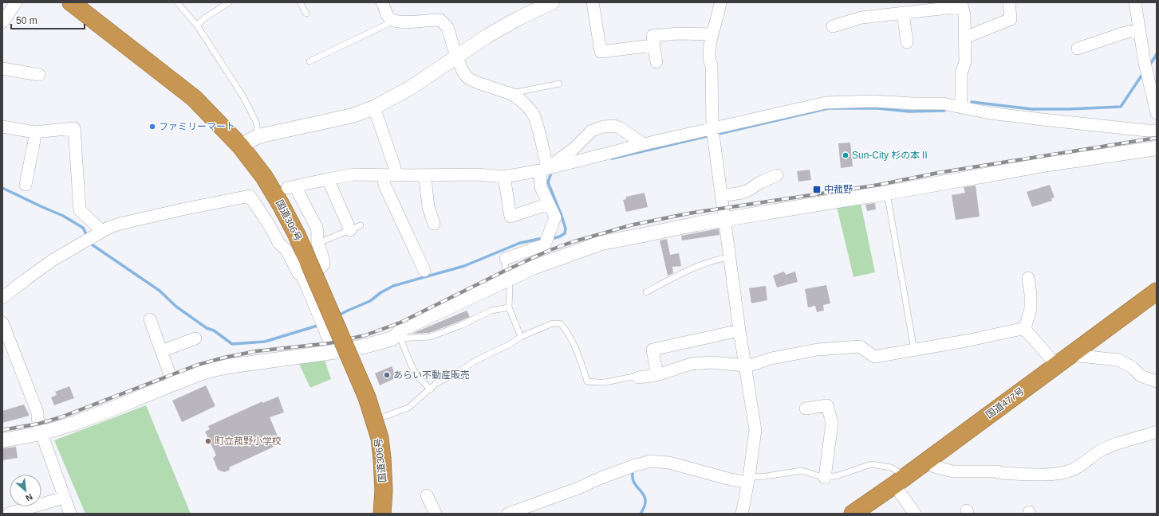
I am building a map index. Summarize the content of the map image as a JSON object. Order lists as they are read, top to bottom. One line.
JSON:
{"streets":{"highway":["国道306号","国道477号"]},"places":{"other":["ファミリーマート","Sun-City 杉の本Ⅱ","あらい不動産販売","町立菰野小学校"],"transit":["中菰野"]},"scale_bar":"50 m","north":"bottom right"}
